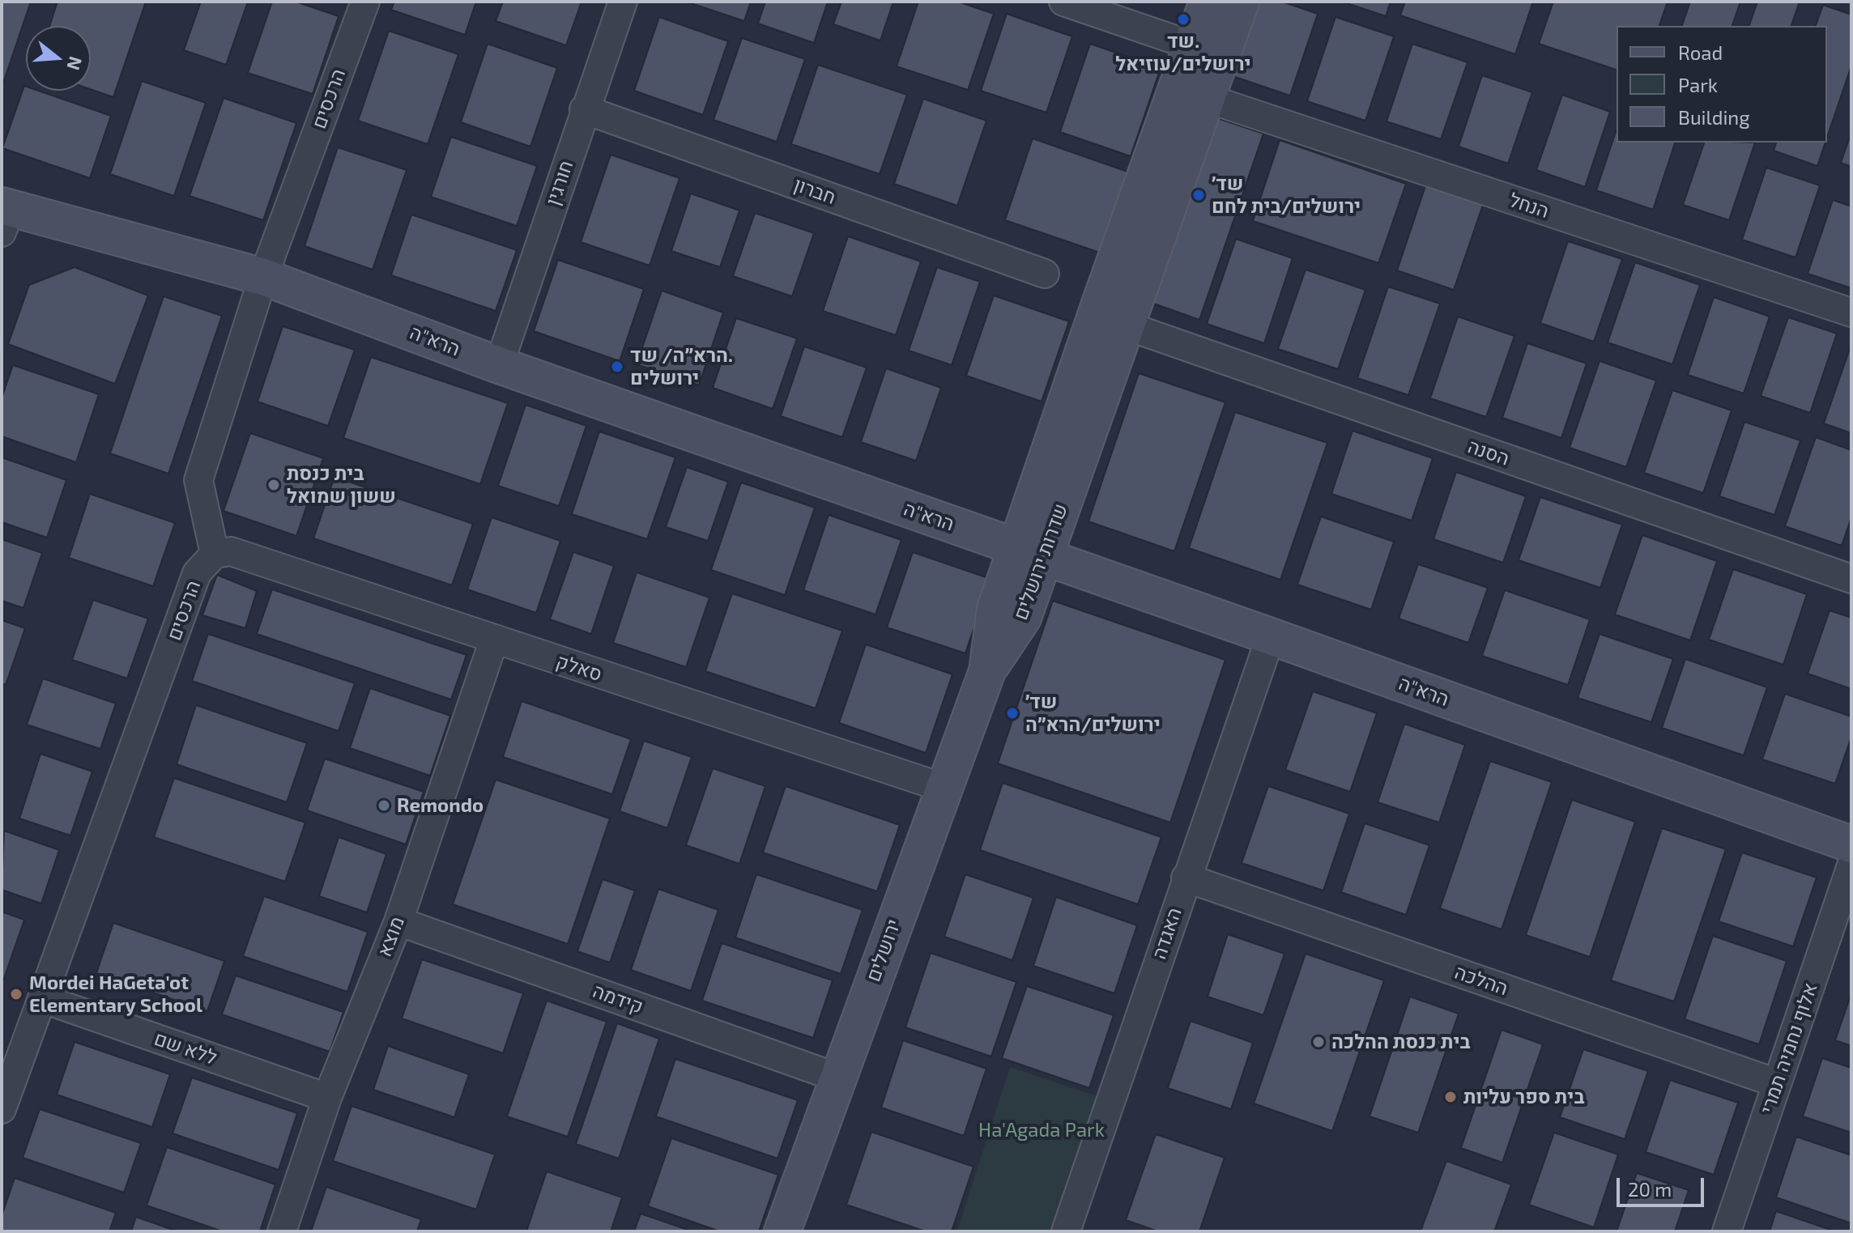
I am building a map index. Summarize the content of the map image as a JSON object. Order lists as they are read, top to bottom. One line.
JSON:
{"streets":{"street":["הרכסים","חורגין","חברון","הנחל","הרא\"ה","הסנה","שדרות ירושלים","סאלק","האגדה","מוצא","ירושלים","ההלכה","קידמה","ללא שם","אלוף נחמיה תמרי"]},"crossings":[["הרכסים","הרא\"ה"],["הרכסים","סאלק"],["הרכסים","ללא שם"],["חורגין","חברון"],["חורגין","הרא\"ה"],["הנחל","שדרות ירושלים"],["הרא\"ה","שדרות ירושלים"],["הרא\"ה","האגדה"],["הסנה","שדרות ירושלים"],["שדרות ירושלים","ירושלים"],["סאלק","מוצא"],["סאלק","ירושלים"],["האגדה","ההלכה"],["מוצא","קידמה"],["מוצא","ללא שם"],["ירושלים","קידמה"],["ההלכה","אלוף נחמיה תמרי"]],"parks":["Ha'Agada Park"],"places":["שד. ירושלים/עוזיאל","שד׳ ירושלים/בית לחם","הרא״ה/ שד. ירושלים","בית כנסת ששון שמואל","שד׳ ירושלים/הרא״ה","Remondo","Mordei HaGeta'ot Elementary School","בית כנסת ההלכה","בית ספר עליות"],"legend":["Road","Park","Building"],"scale_bar":"20 m","north":"right"}
